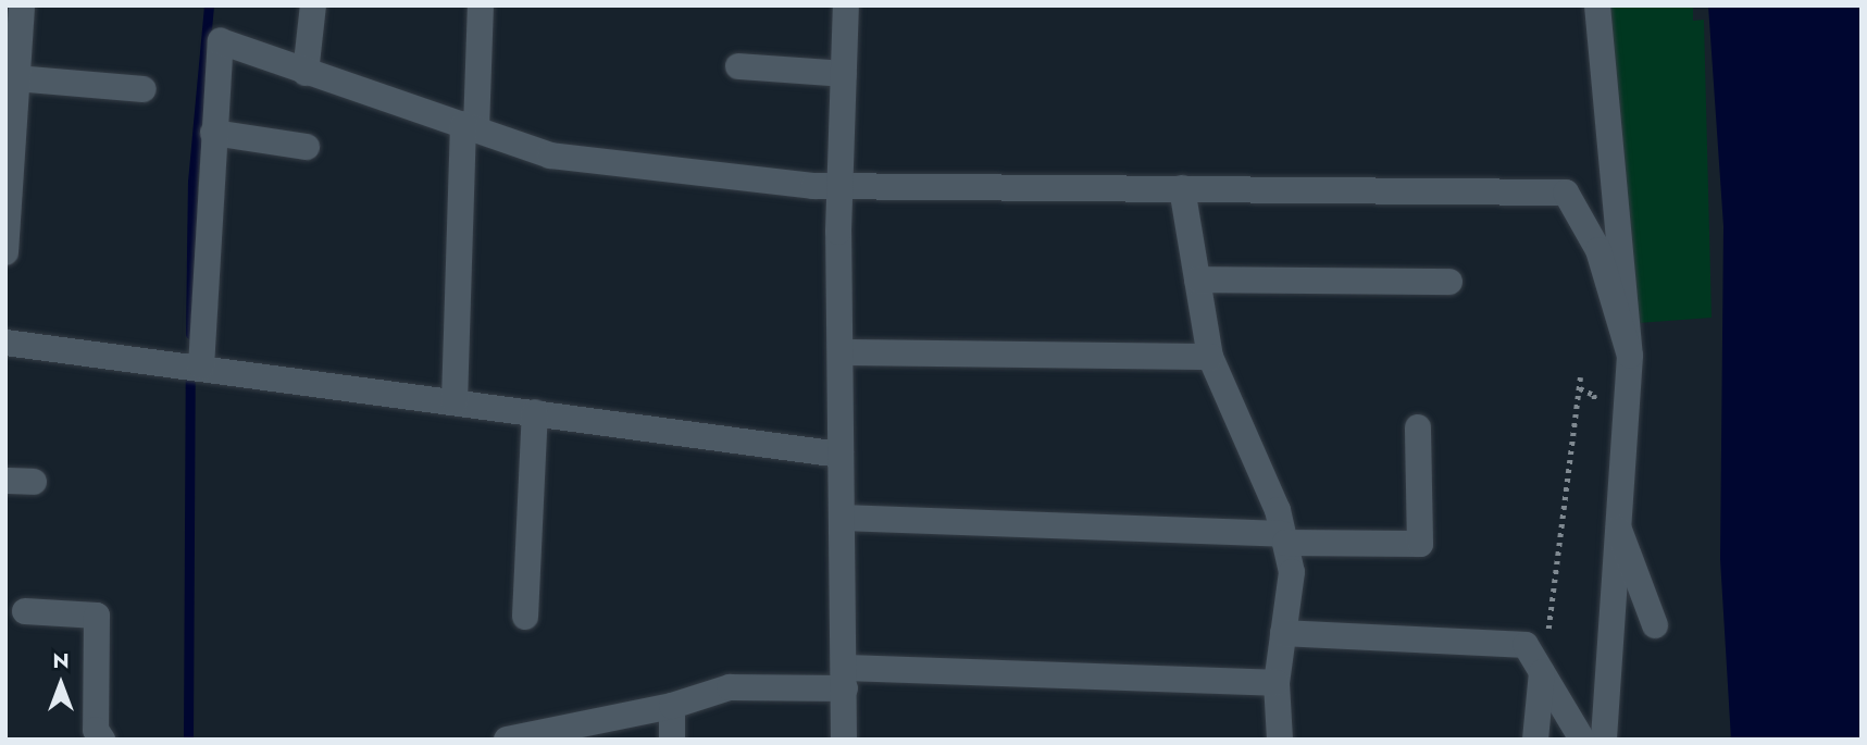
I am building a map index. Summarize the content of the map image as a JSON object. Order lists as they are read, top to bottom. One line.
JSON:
{"north":"top"}
